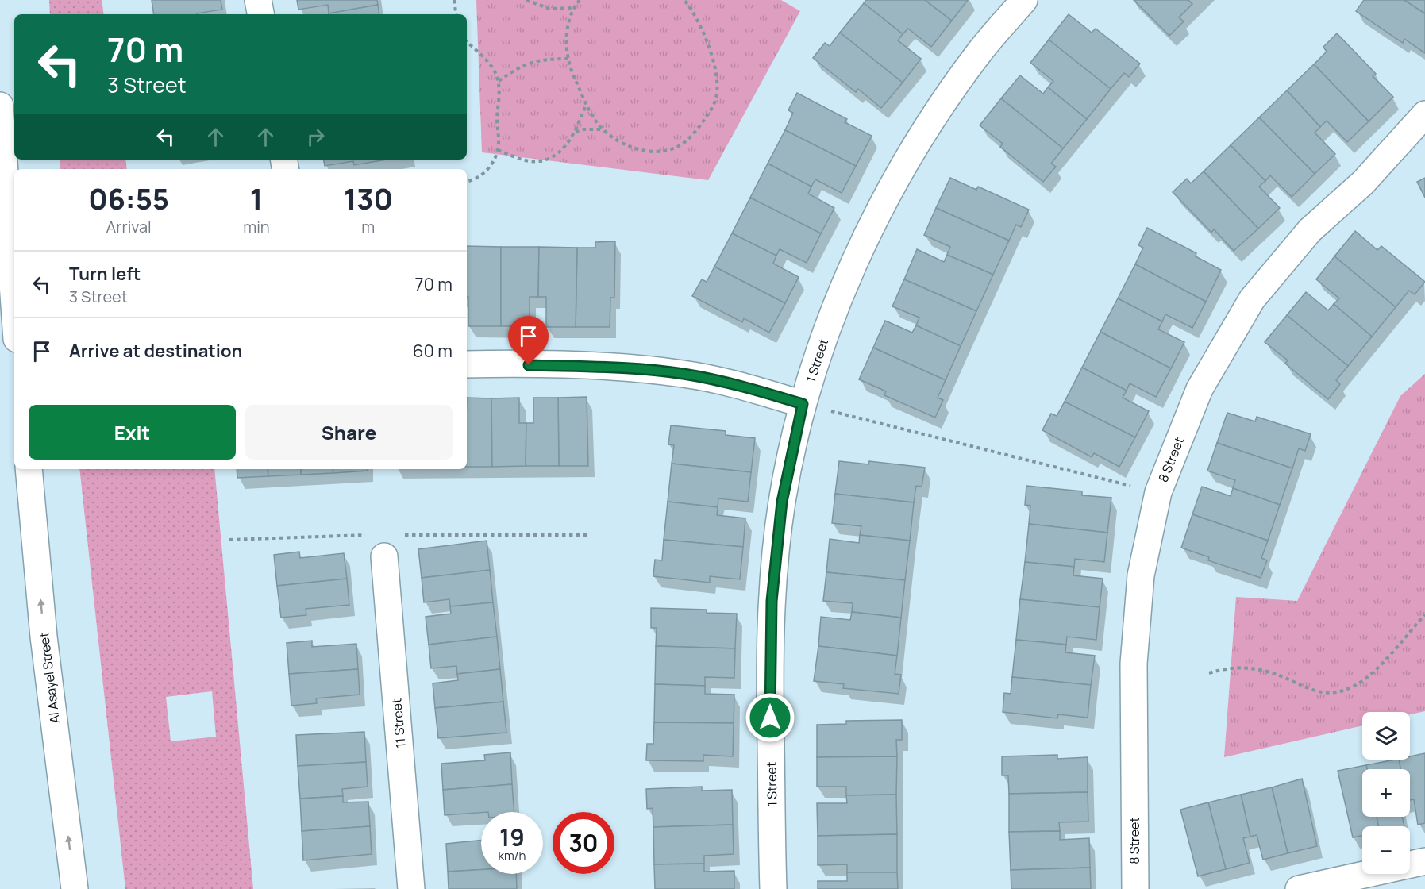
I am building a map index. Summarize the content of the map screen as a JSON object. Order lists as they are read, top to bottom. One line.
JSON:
{"streets":{"street":["1 Street","8 Street","Al Asayel Street","11 Street"]},"one_way":["Al Asayel Street"],"page":{"turn":["70 m","3 Street"],"eta":["06:55","Arrival","1","min","130","m"],"list":[{"name":"Turn left","note":"3 Street","value":"70 m"},{"name":"Arrive at destination","value":"60 m"}],"buttons":["Exit","Share"],"map_buttons":["+","−"],"speed":"19 km/h","limit":"30"}}
